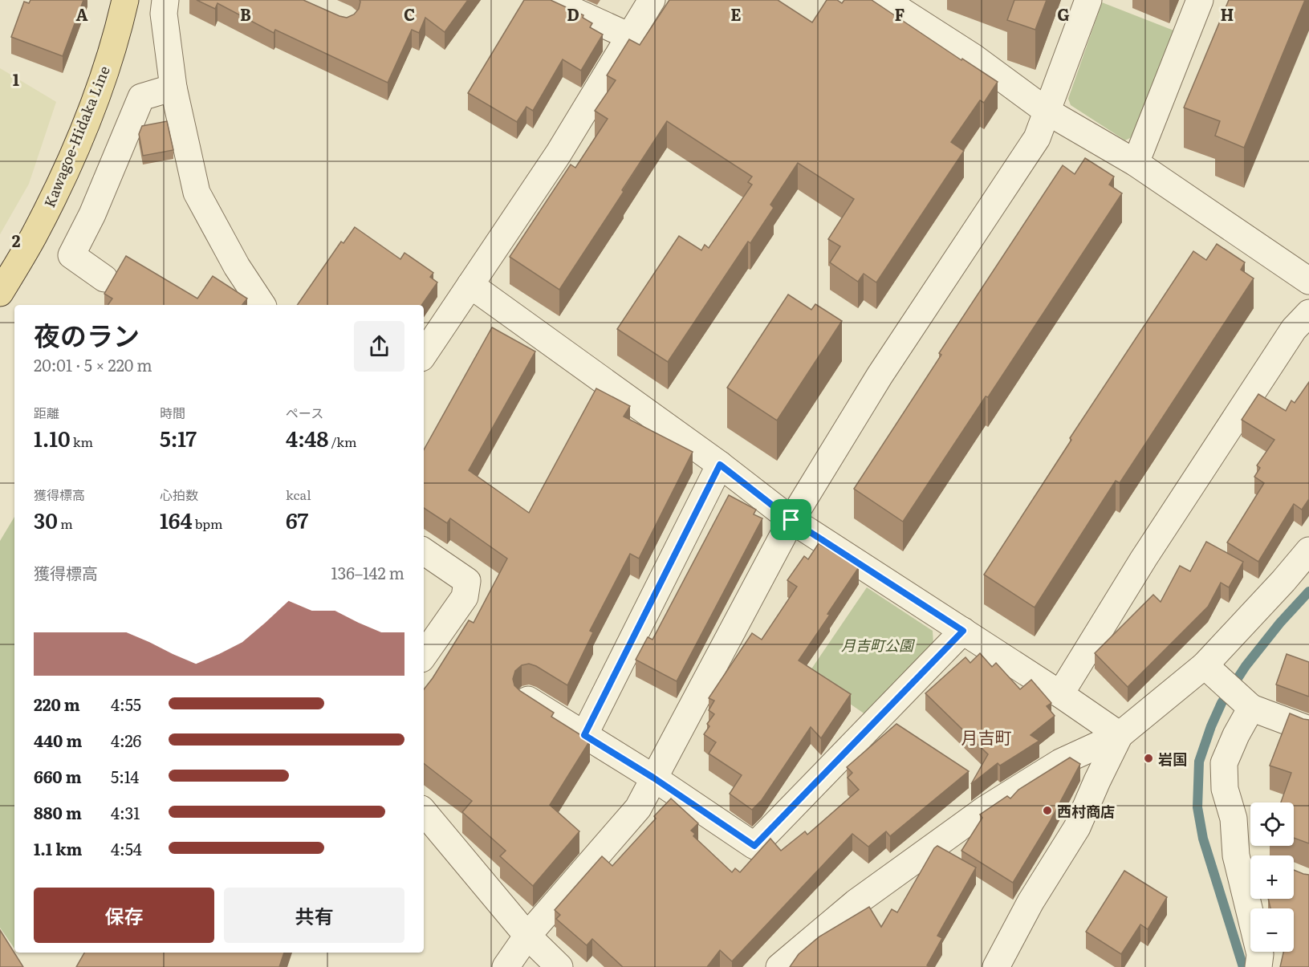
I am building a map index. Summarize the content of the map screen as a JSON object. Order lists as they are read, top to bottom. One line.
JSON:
{"streets":{"main road":["Kawagoe-Hidaka Line"]},"districts":["月吉町"],"parks":["月吉町公園"],"places":["岩国","西村商店"],"page":{"heading":["夜のラン","20:01 · 5 × 220 m"],"stats":[["距離","1.10 km"],["時間","5:17"],["ペース","4:48 /km"],["獲得標高","30 m"],["心拍数","164 bpm"],["kcal","67"]],"chart":["獲得標高","136–142 m"],"list":[{"name":"220 m","note":"4:55"},{"name":"440 m","note":"4:26"},{"name":"660 m","note":"5:14"},{"name":"880 m","note":"4:31"},{"name":"1.1 km","note":"4:54"}],"map_buttons":["+","−"],"buttons":["保存","共有"]},"grid":{"columns":["A","B","C","D","E","F","G","H"],"rows":["1","2"]}}
